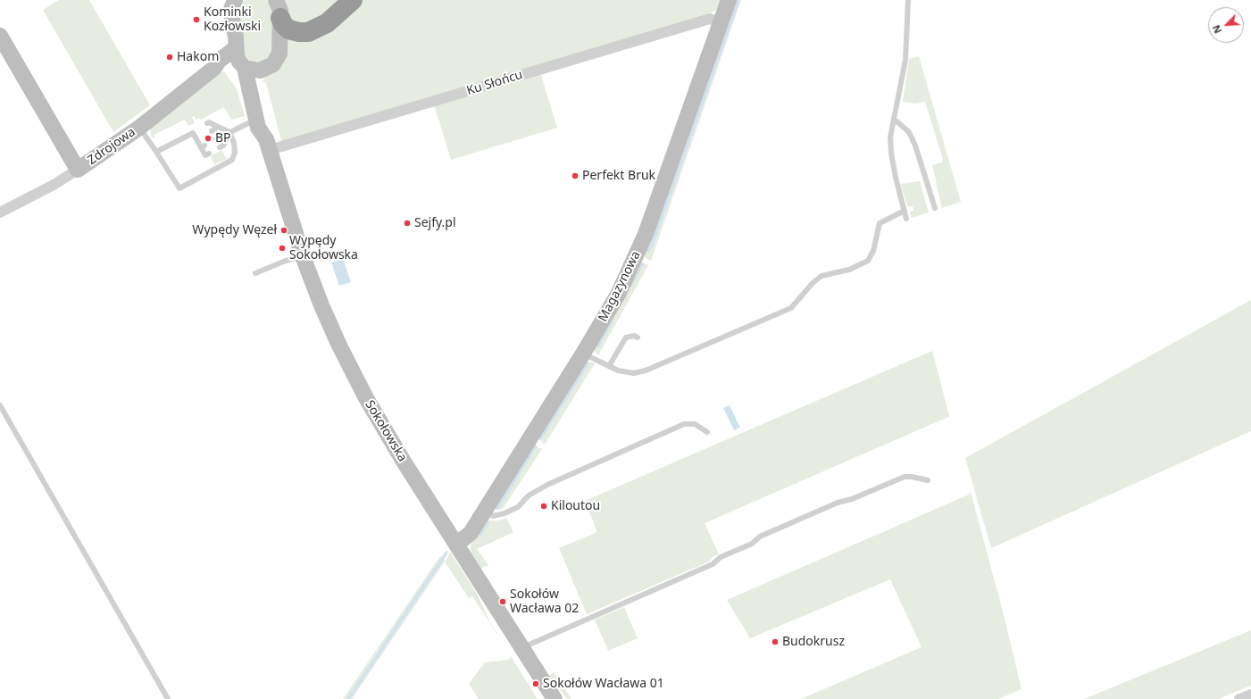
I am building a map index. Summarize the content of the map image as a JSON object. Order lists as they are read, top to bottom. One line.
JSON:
{"streets":{"street":["Ku Słońcu","Zdrojowa","Magazynowa","Sokołowska"]},"crossings":[["Ku Słońcu","Magazynowa"],["Ku Słońcu","Sokołowska"],["Magazynowa","Sokołowska"]],"places":["Kominki Kozłowski","Hakom","BP","Perfekt Bruk","Sejfy.pl","Wypędy Węzeł","Wypędy Sokołowska","Kiloutou","Sokołów Wacława 02","Budokrusz","Sokołów Wacława 01"],"north":"bottom left"}
